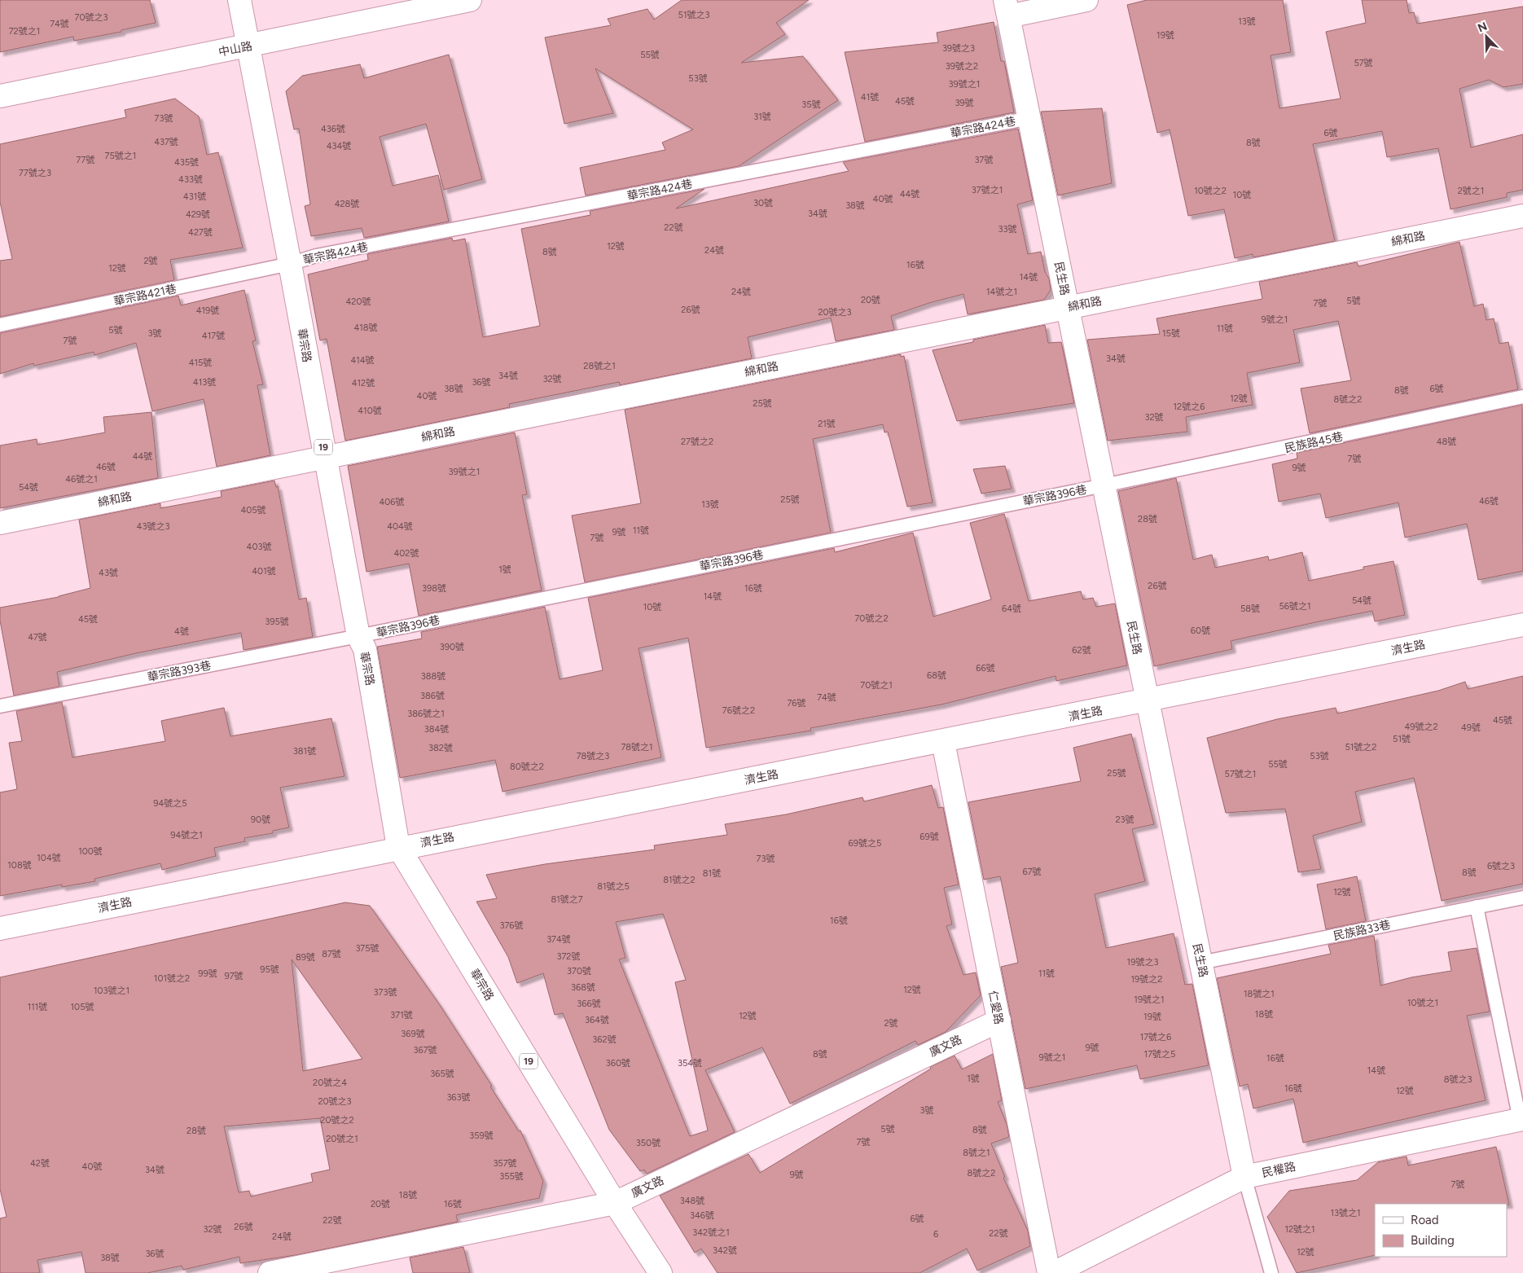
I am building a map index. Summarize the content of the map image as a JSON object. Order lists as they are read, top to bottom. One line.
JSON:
{"streets":{"street":["中山路","綿和路","民生路","華宗路","19","濟生路","仁愛路","廣文路","民權路"],"lane":["華宗路424巷","華宗路421巷","民族路45巷","華宗路396巷","華宗路393巷","民族路33巷"]},"crossings":[["中山路","華宗路"],["華宗路424巷","民生路"],["華宗路424巷","華宗路421巷"],["華宗路424巷","華宗路"],["綿和路","民生路"],["綿和路","華宗路"],["民生路","民族路45巷"],["民生路","華宗路396巷"],["民生路","濟生路"],["民生路","民族路33巷"],["民生路","民權路"],["華宗路421巷","華宗路"],["華宗路","華宗路396巷"],["華宗路","濟生路"],["華宗路","華宗路393巷"],["華宗路","廣文路"],["民族路45巷","華宗路396巷"],["華宗路396巷","華宗路393巷"],["濟生路","仁愛路"],["仁愛路","廣文路"]],"house_numbers":["51號之3","70號之3","13號","74號","72號之1","19號","39號之3","55號","57號","39號之2","53號","39號之1","41號","45號","39號","35號","31號","73號","436號","6號","437號","8號","434號","75號之1","77號","37號","435號","77號之3","433號","37號之1","10號之2","2號之1","44號","10號","431號","40號","30號","428號","38號","34號","429號","22號","33號","427號","12號","24號","8號","2號","16號","12號","14號","24號","14號之1","20號","5號","420號","7號","26號","419號","20號之3","9號之1","418號","11號","5號","3號","15號","417號","7號","34號","414號","415號","28號之1","34號","32號","413號","36號","412號","38號","6號","8號","40號","12號","8號之2","25號","12號之6","410號","32號","21號","27號之2","48號","44號","7號","46號","9號","39號之1","46號之1","54號","25號","46號","406號","13號","405號","28號","43號之3","404號","11號","9號","7號","403號","402號","1號","401號","43號","26號","398號","16號","14號","54號","56號之1","10號","64號","58號","70號之2","45號","395號","60號","4號","47號","390號","62號","66號","68號","388號","70號之1","386號","74號","76號","76號之2","386號之1","45號","49號之2","49號","384號","51號","78號之1","51號之2","382號","381號","78號之3","53號","55號","80號之2","25號","57號之1","94號之5","90號","23號","94號之1","69號","69號之5","100號","104號","73號","108號","6號之3","67號","8號","81號","81號之2","81號之5","12號","81號之7","16號","376號","374號","375號","87號","372號","89號","19號之3","95號","370號","99號","11號","97號","101號之2","19號之2","368號","12號","103號之1","373號","18號之1","19號之1","10號之1","366號","111號","105號","18號","371號","12號","19號","364號","2號","369號","17號之6","362號","9號","367號","8號","17號之5","9號之1","16號","360號","354號","14號","365號","1號","8號之3","20號之4","16號","12號","363號","20號之3","3號","20號之2","5號","8號","28號","359號","20號之1","7號","350號","8號之1","42號","357號","40號","34號","8號之2","9號","355號","7號","18號","348號","20號","16號","13號之1","346號","6號","22號","26號","32號","12號之1","342號之1","22號","6","24號","342號","12號","36號","38號"],"legend":["Road","Building"],"north":"top left"}
